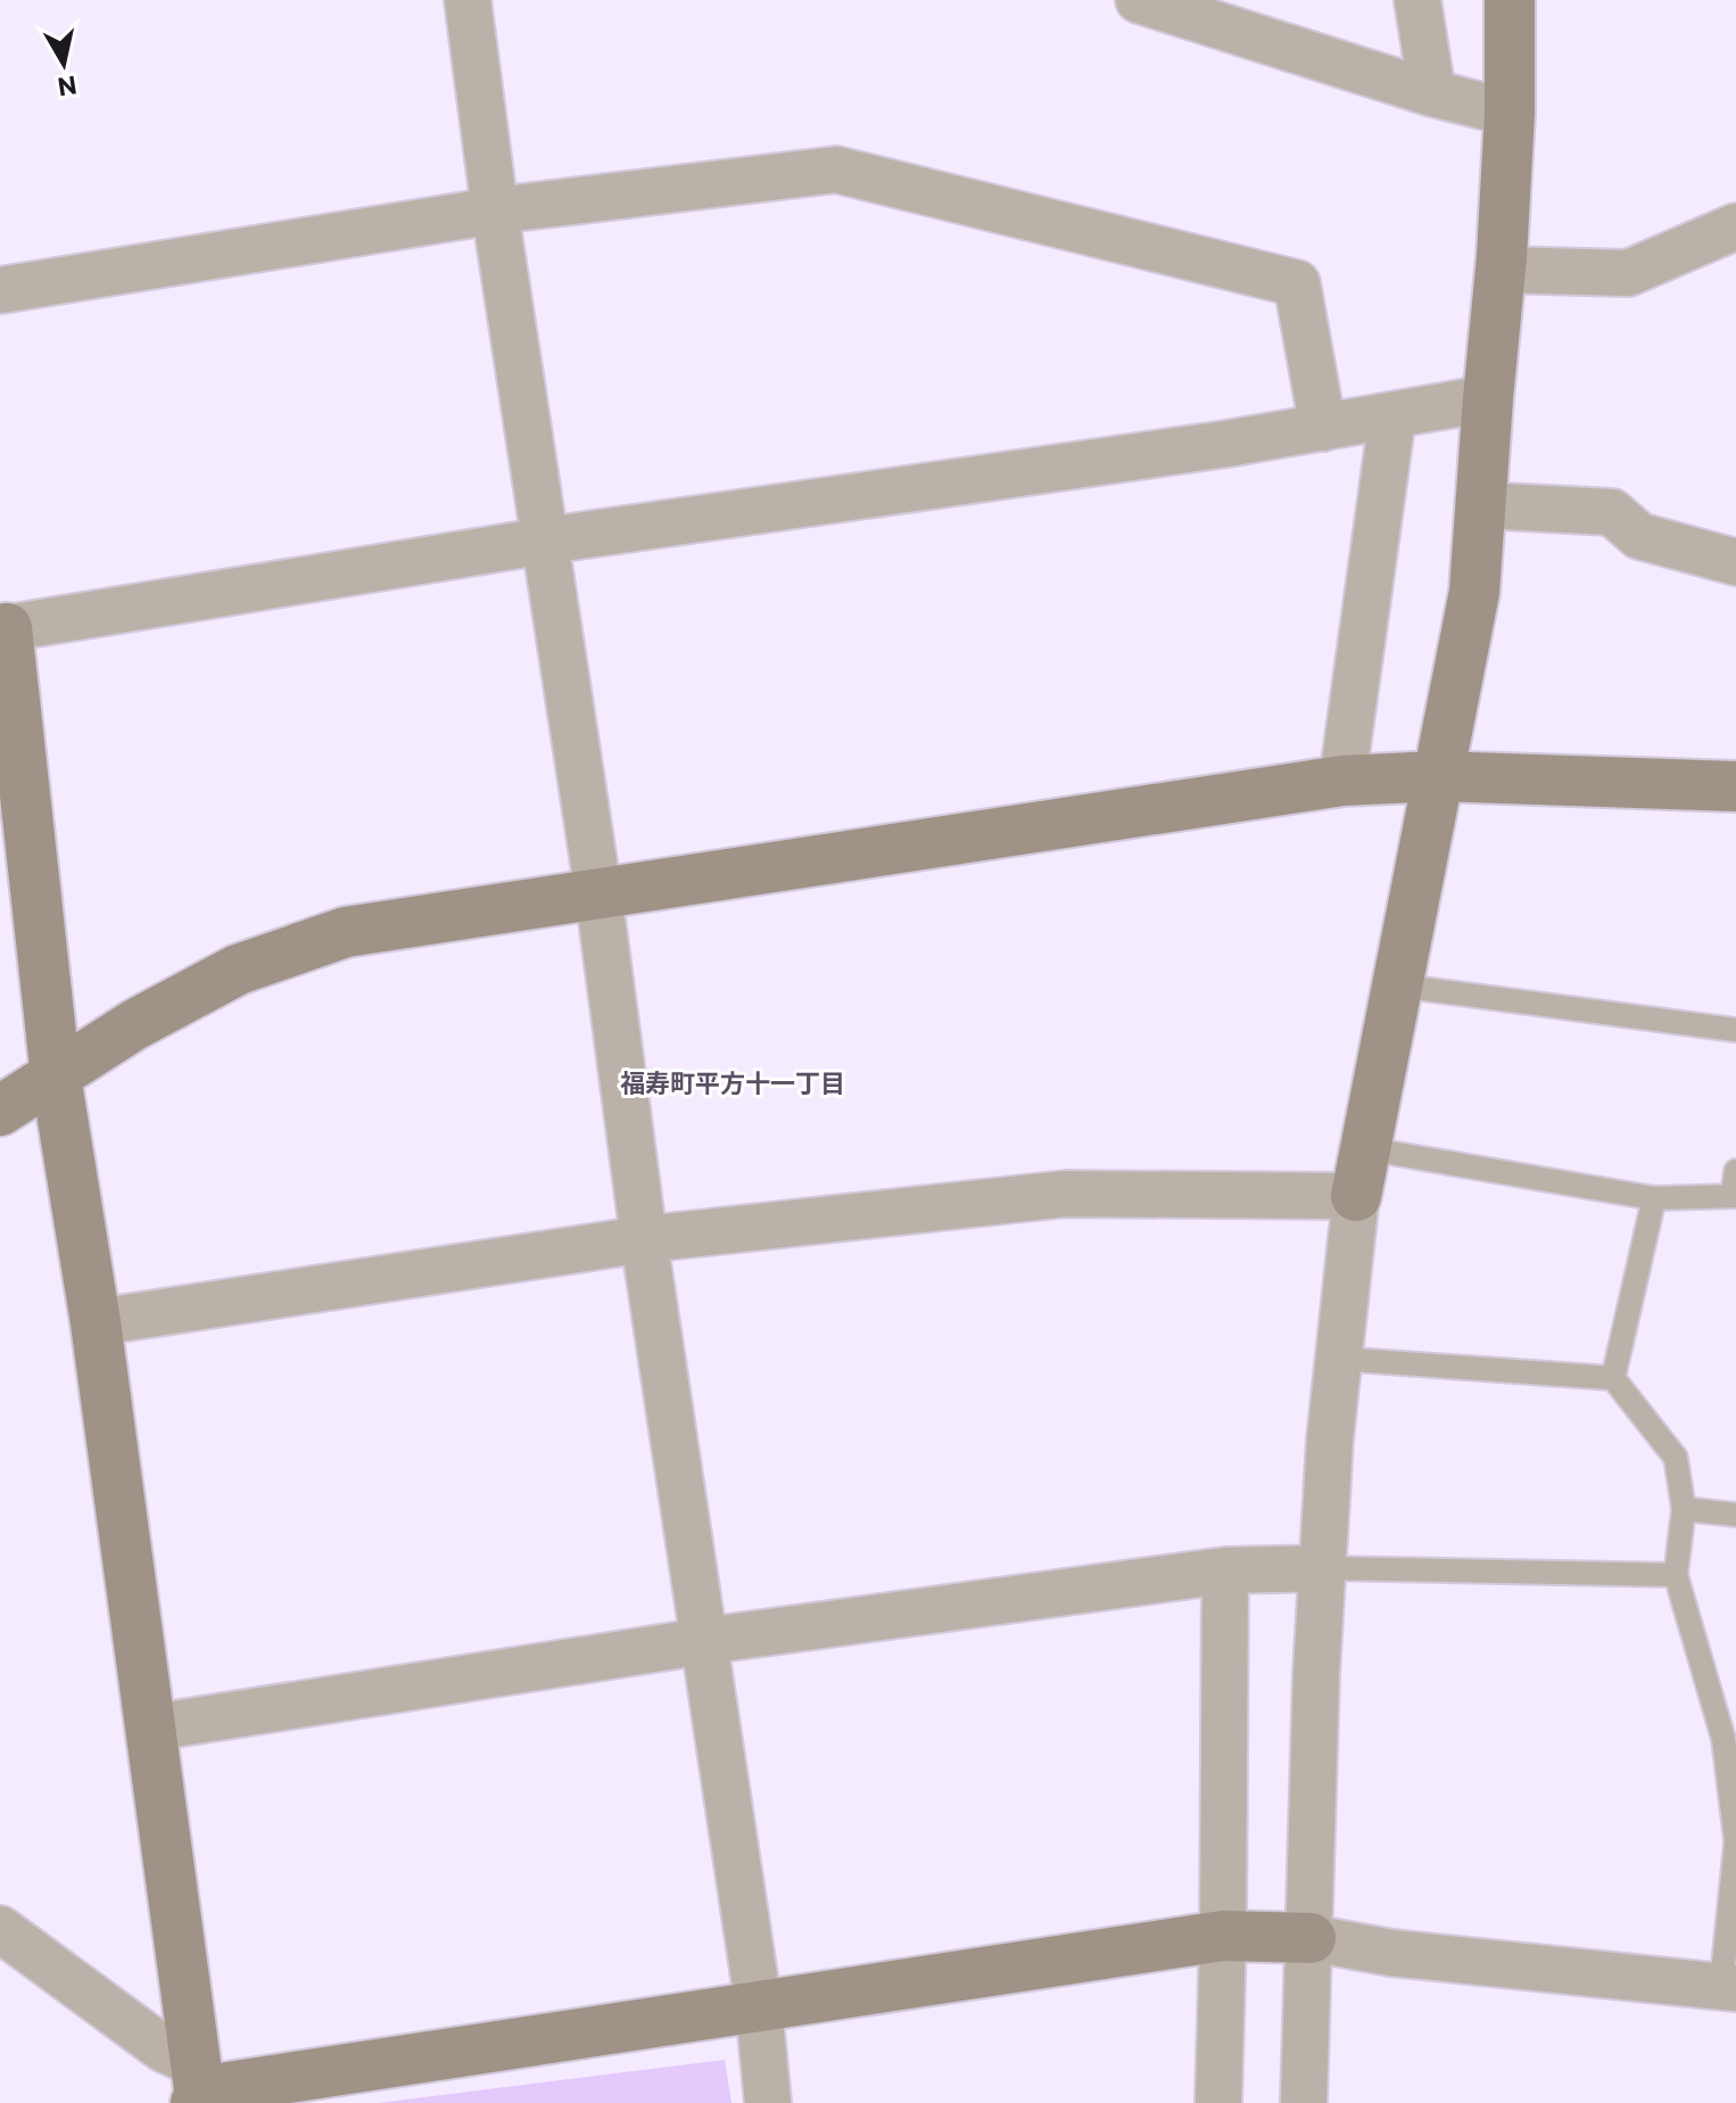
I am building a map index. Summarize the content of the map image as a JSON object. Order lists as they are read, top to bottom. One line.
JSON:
{"districts":["福寿町平方十一丁目"],"north":"bottom"}
